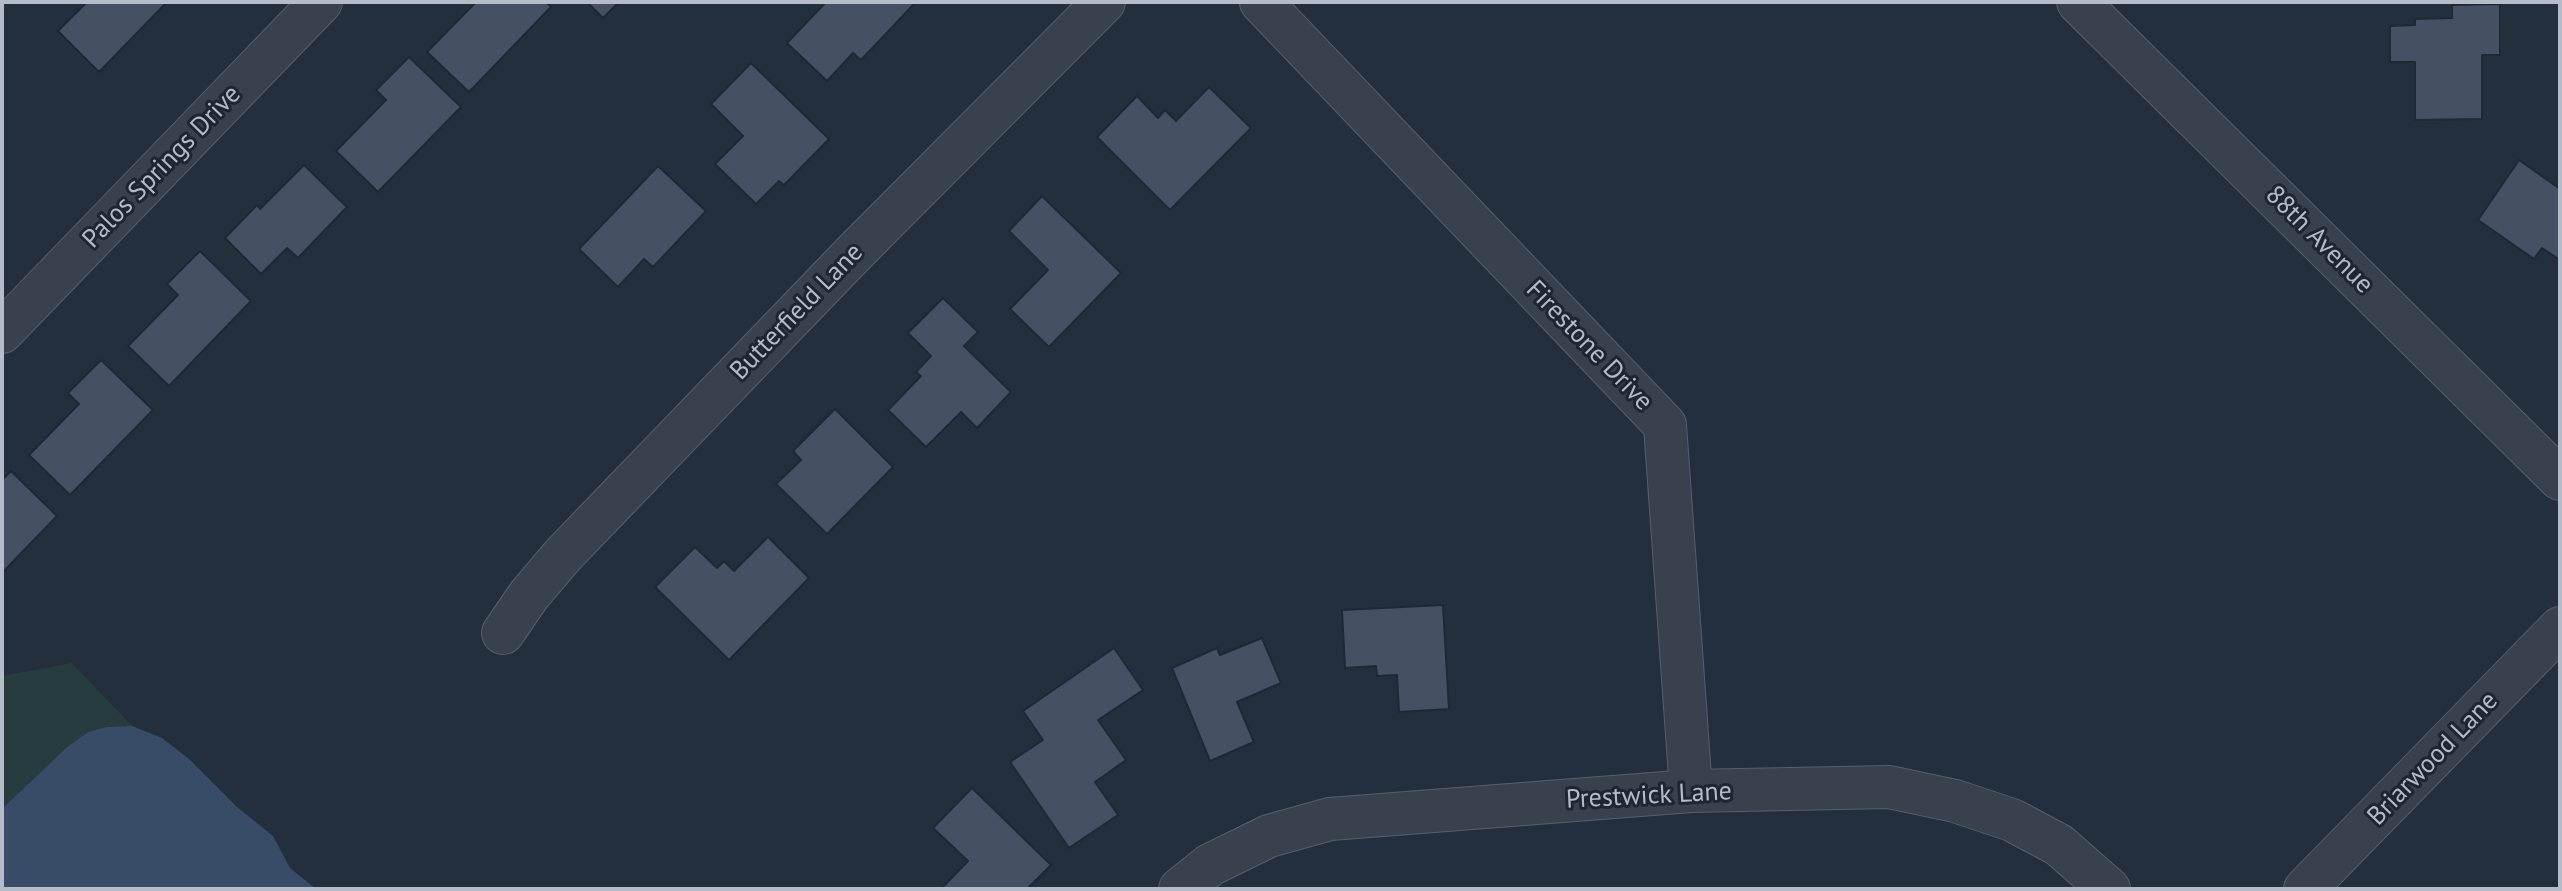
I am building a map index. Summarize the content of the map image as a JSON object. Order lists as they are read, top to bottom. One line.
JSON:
{"streets":{"street":["Palos Springs Drive","88th Avenue","Butterfield Lane","Firestone Drive","Briarwood Lane","Prestwick Lane"]},"crossings":[["Firestone Drive","Prestwick Lane"]]}
